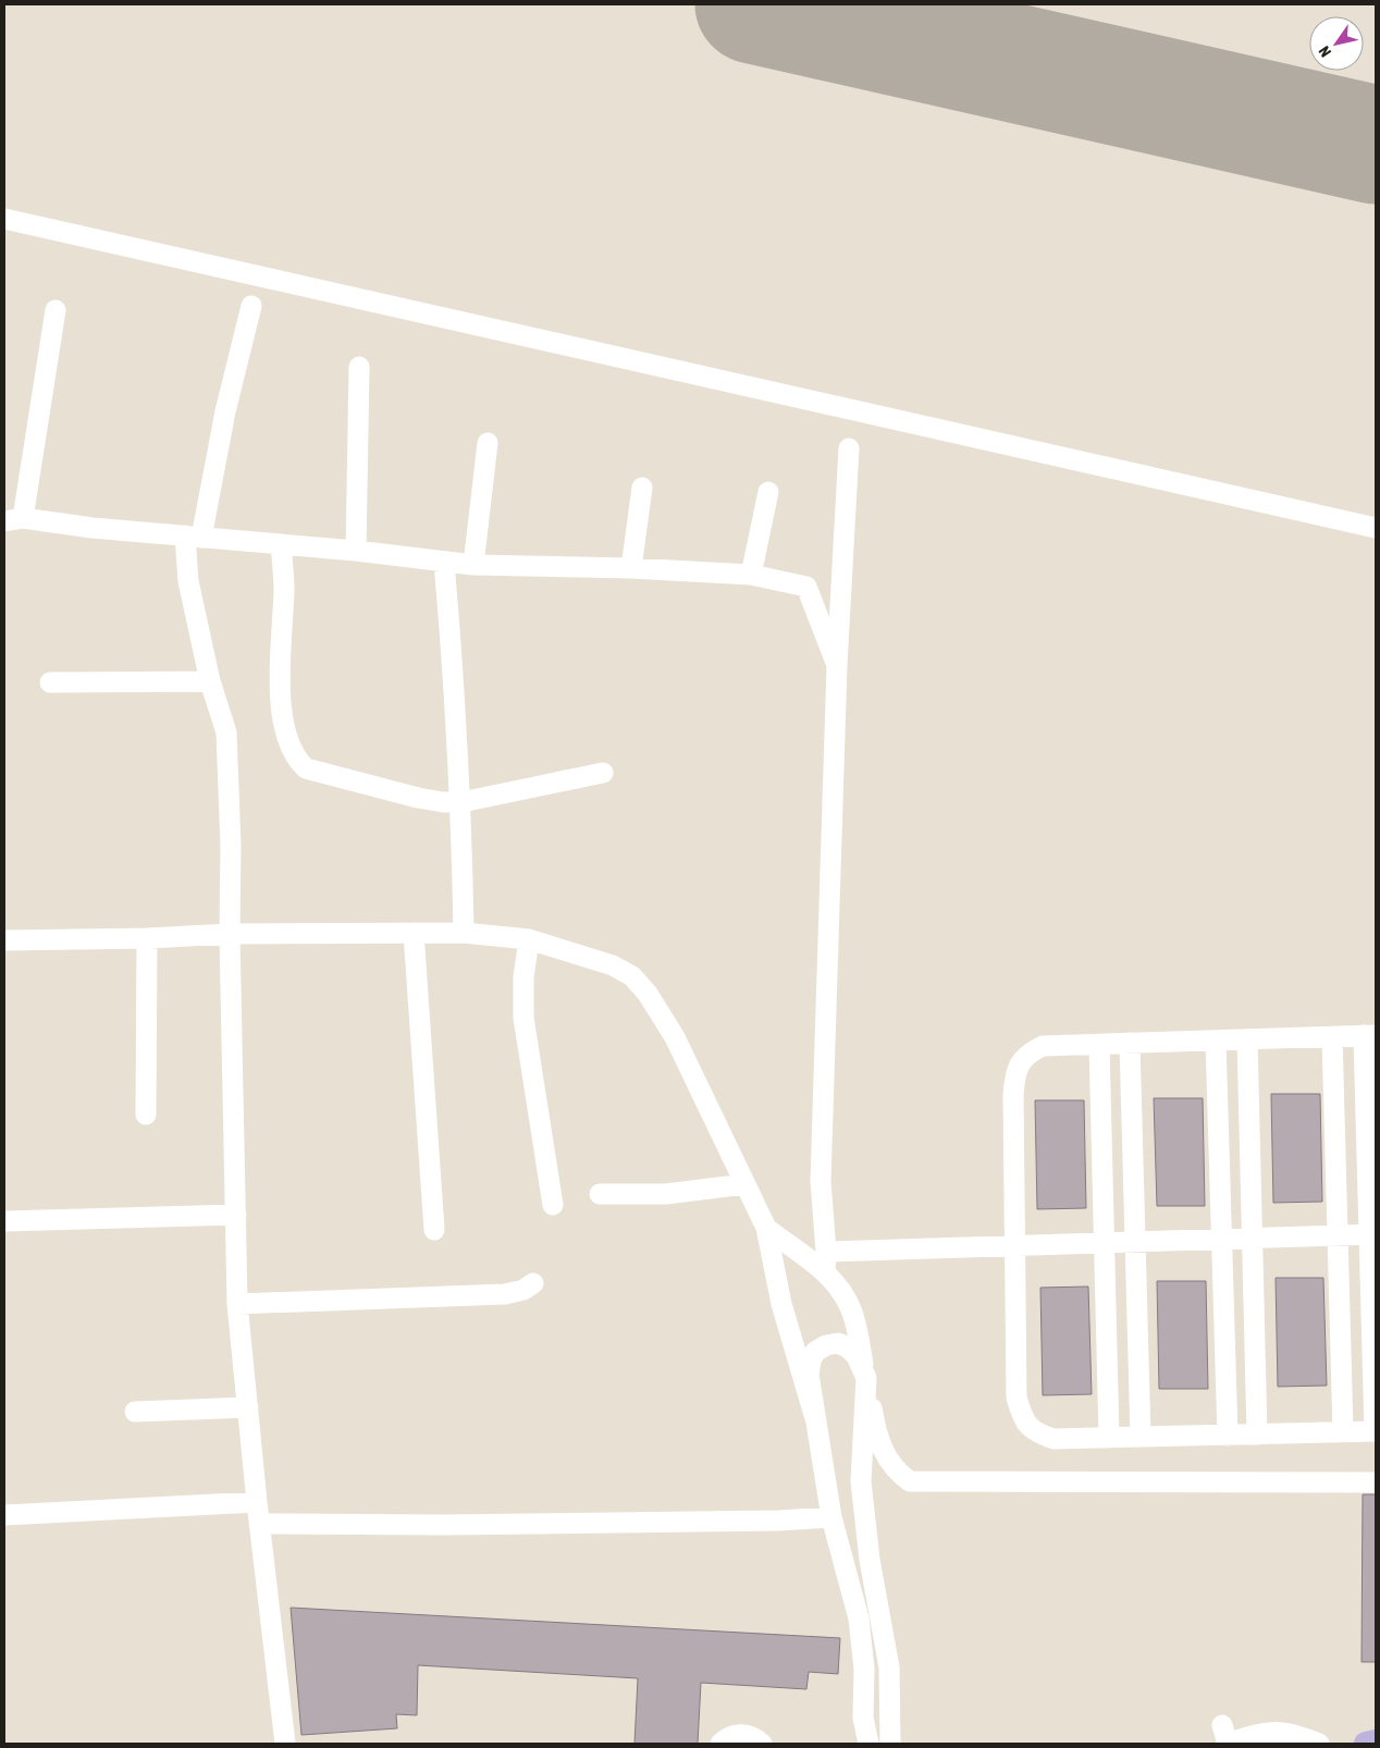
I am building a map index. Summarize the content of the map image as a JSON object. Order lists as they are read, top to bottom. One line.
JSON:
{"north":"bottom left"}
